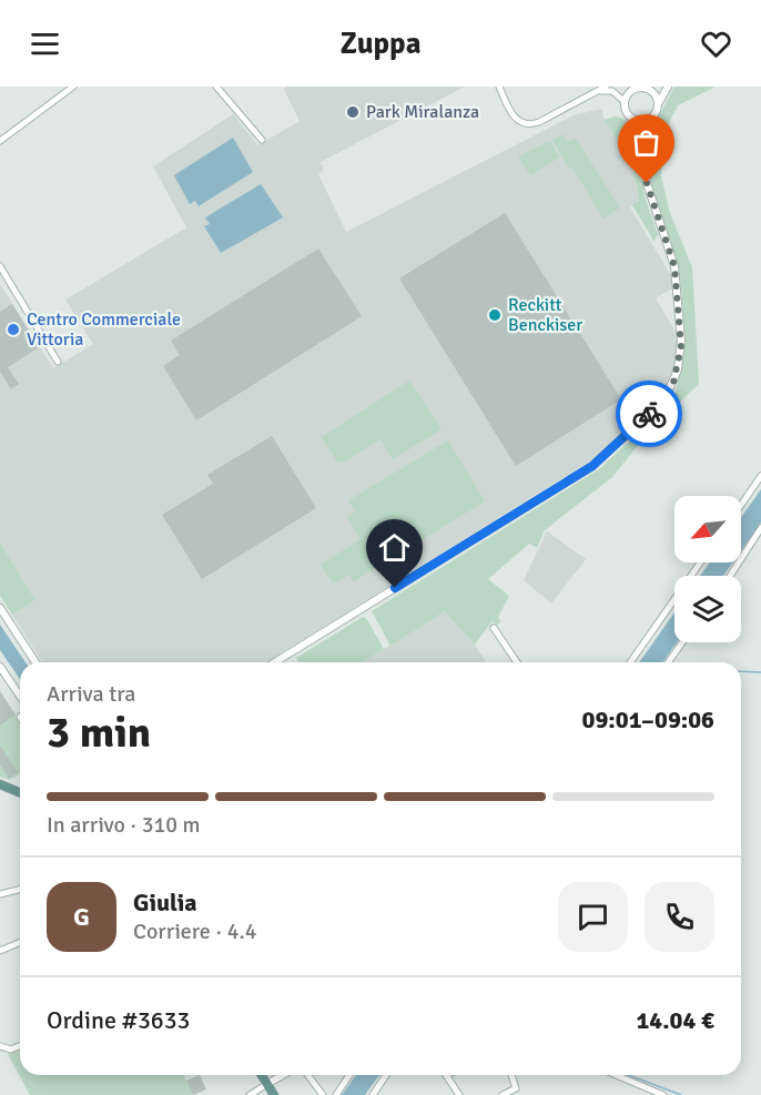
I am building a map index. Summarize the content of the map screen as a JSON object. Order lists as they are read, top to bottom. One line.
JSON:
{"places":["Park Miralanza","Reckitt Benckiser","Centro Commerciale Vittoria"],"north":"bottom left","page":{"header":"Zuppa","heading":["3 min","Arriva tra","09:01–09:06"],"panel":["Giulia","Corriere · 4.4","Ordine #3633","14.04 €"],"bar":"In arrivo · 310 m","round":"G"}}
